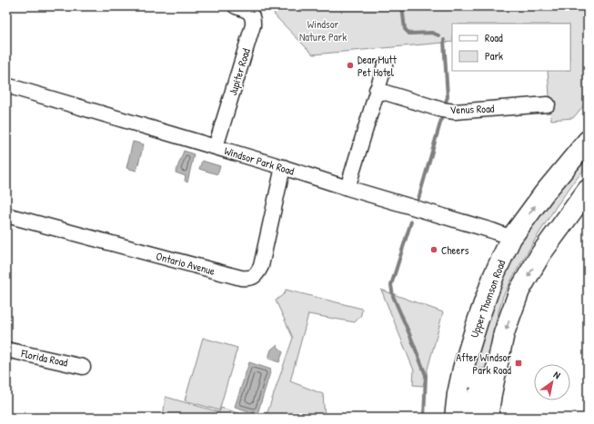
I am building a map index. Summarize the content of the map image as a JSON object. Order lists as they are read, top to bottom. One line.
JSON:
{"streets":{"main road":["Upper Thomson Road"],"street":["Jupiter Road","Venus Road","Windsor Park Road","Ontario Avenue","Florida Road"]},"crossings":[["Jupiter Road","Windsor Park Road"],["Windsor Park Road","Ontario Avenue"],["Windsor Park Road","Upper Thomson Road"]],"parks":["Windsor Nature Park"],"places":{"other":["Dear Mutt Pet Hotel","Cheers"],"transit":["After Windsor Park Road"]},"legend":["Road","Park"],"north":"top right"}
